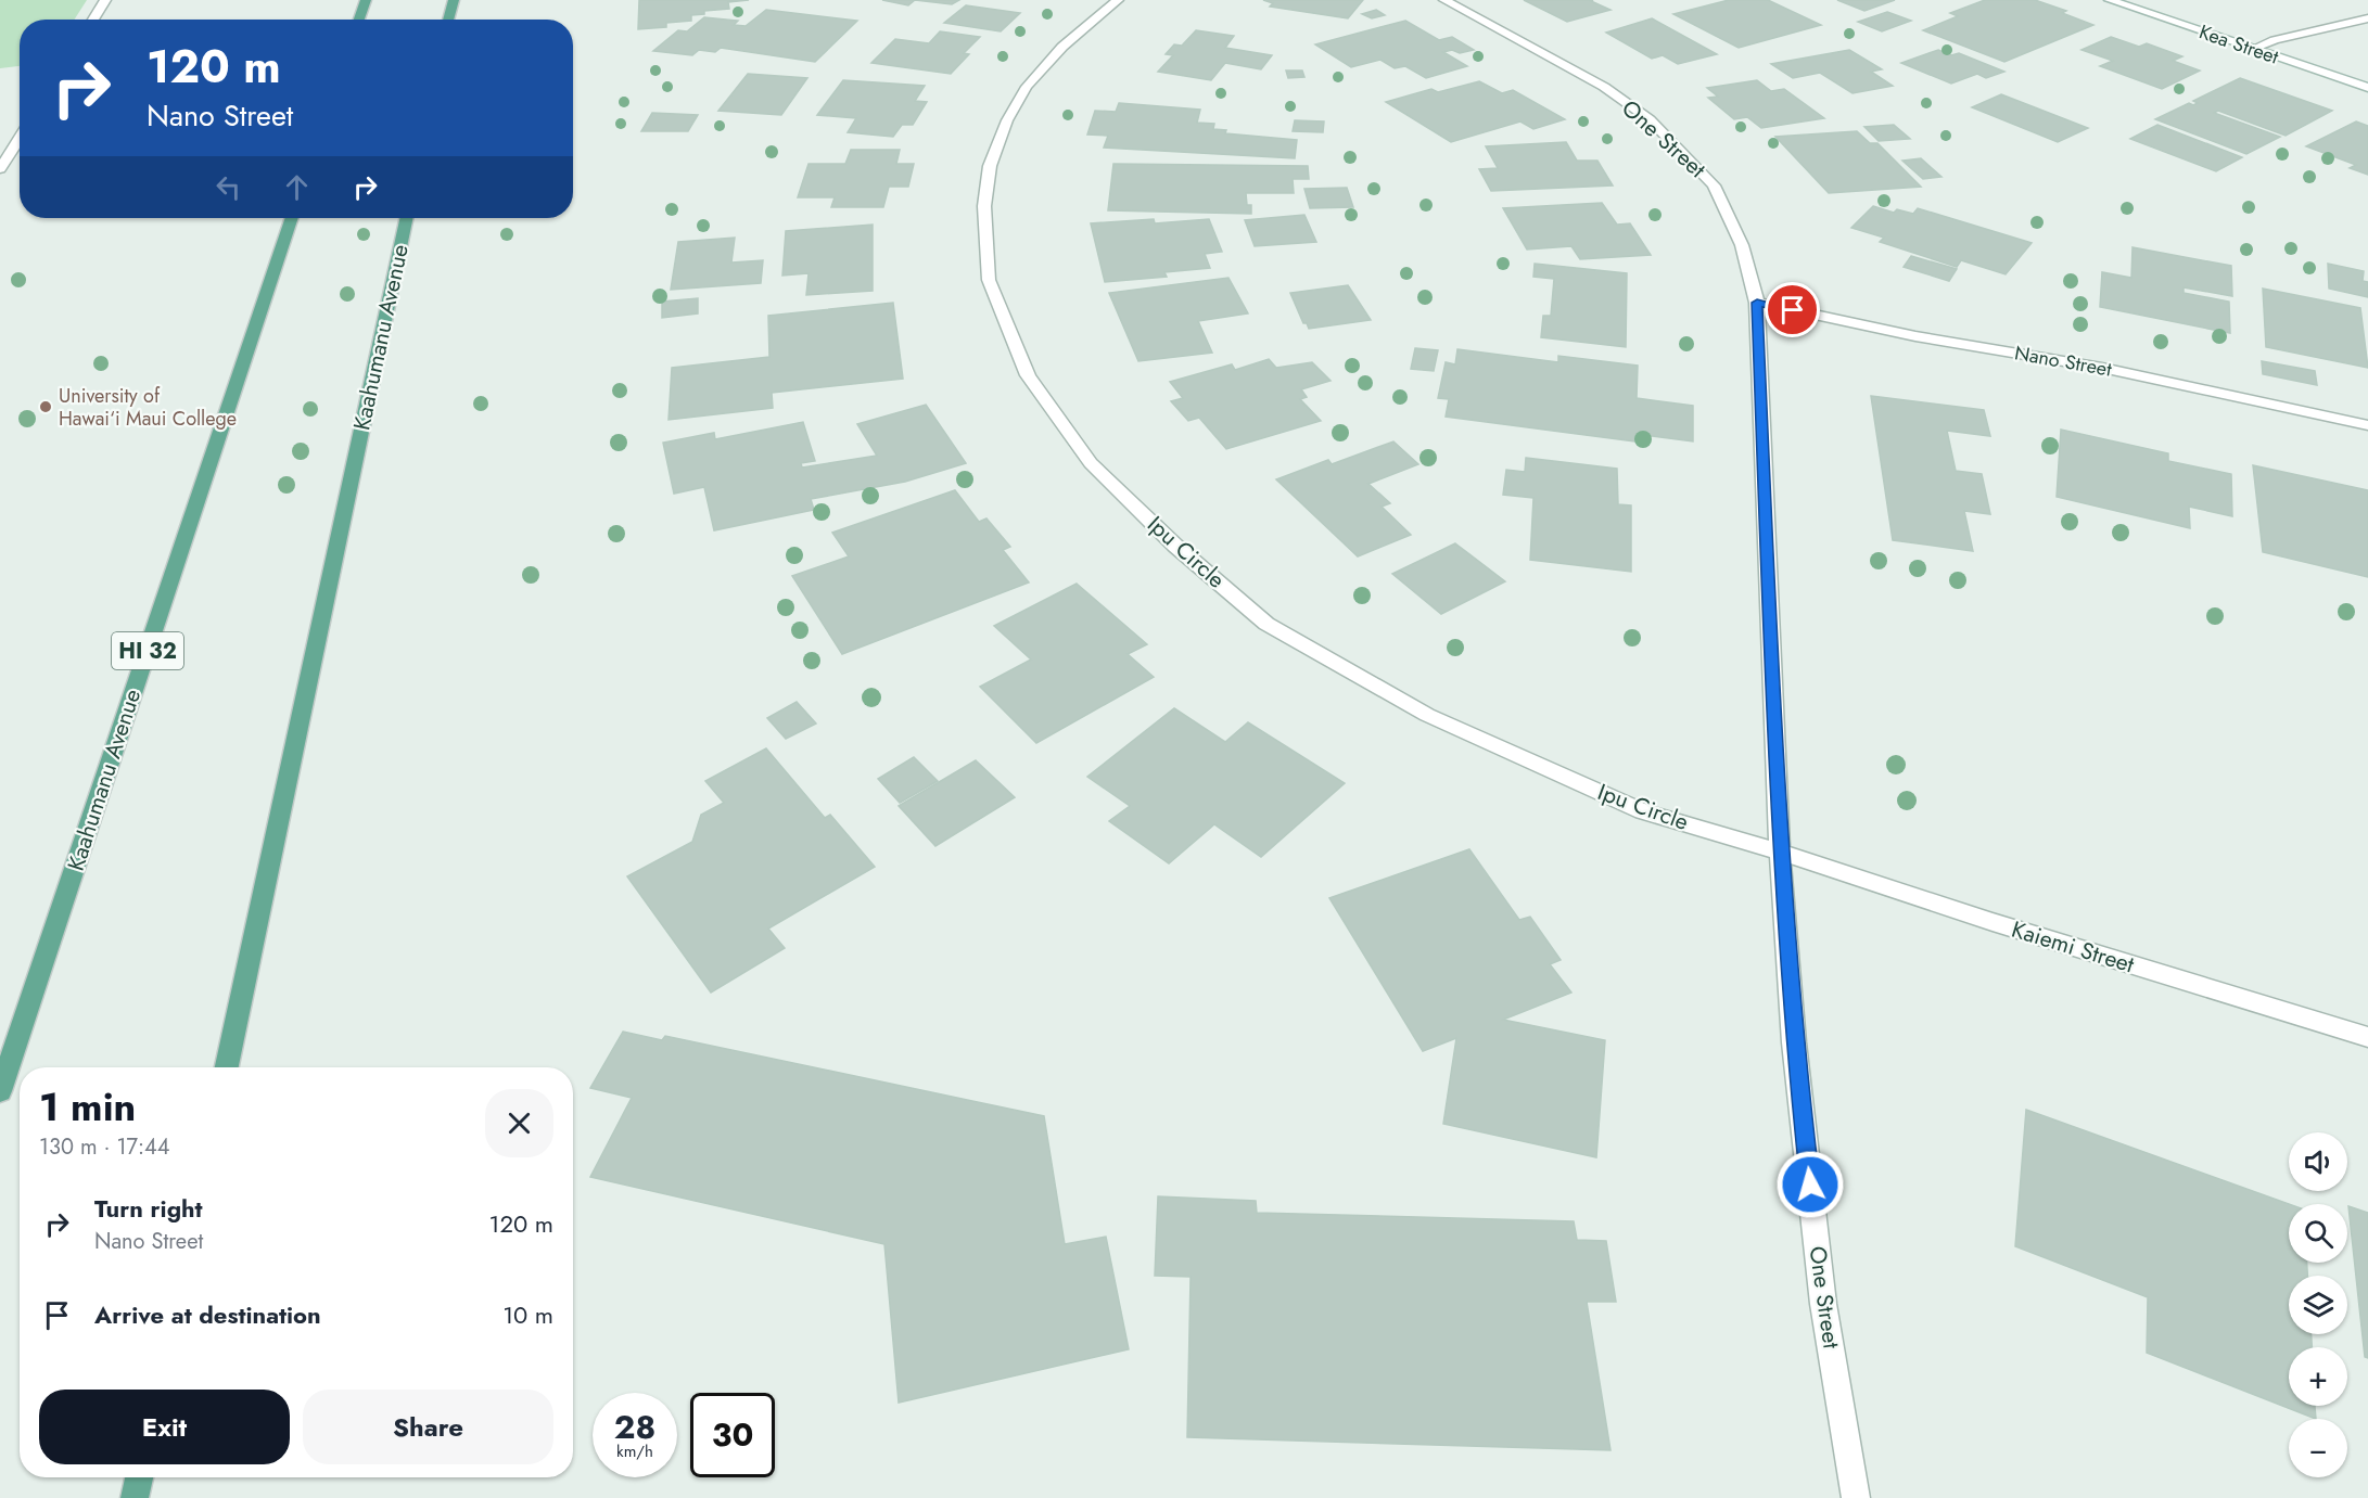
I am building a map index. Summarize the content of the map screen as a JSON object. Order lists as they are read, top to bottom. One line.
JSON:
{"streets":{"main road":["Kaahumanu Avenue","HI 32"],"street":["Kea Street","One Street","Nano Street","Ipu Circle","Kaiemi Street"]},"crossings":[["One Street","Nano Street"],["One Street","Ipu Circle"],["One Street","Kaiemi Street"],["Ipu Circle","Kaiemi Street"]],"places":["University of Hawai‘i Maui College"],"page":{"turn":["120 m","Nano Street"],"heading":["1 min","130 m · 17:44"],"map_buttons":["+","−"],"list":[{"name":"Turn right","note":"Nano Street","value":"120 m"},{"name":"Arrive at destination","value":"10 m"}],"buttons":["Exit","Share"],"speed":"28 km/h","limit":"30"}}
